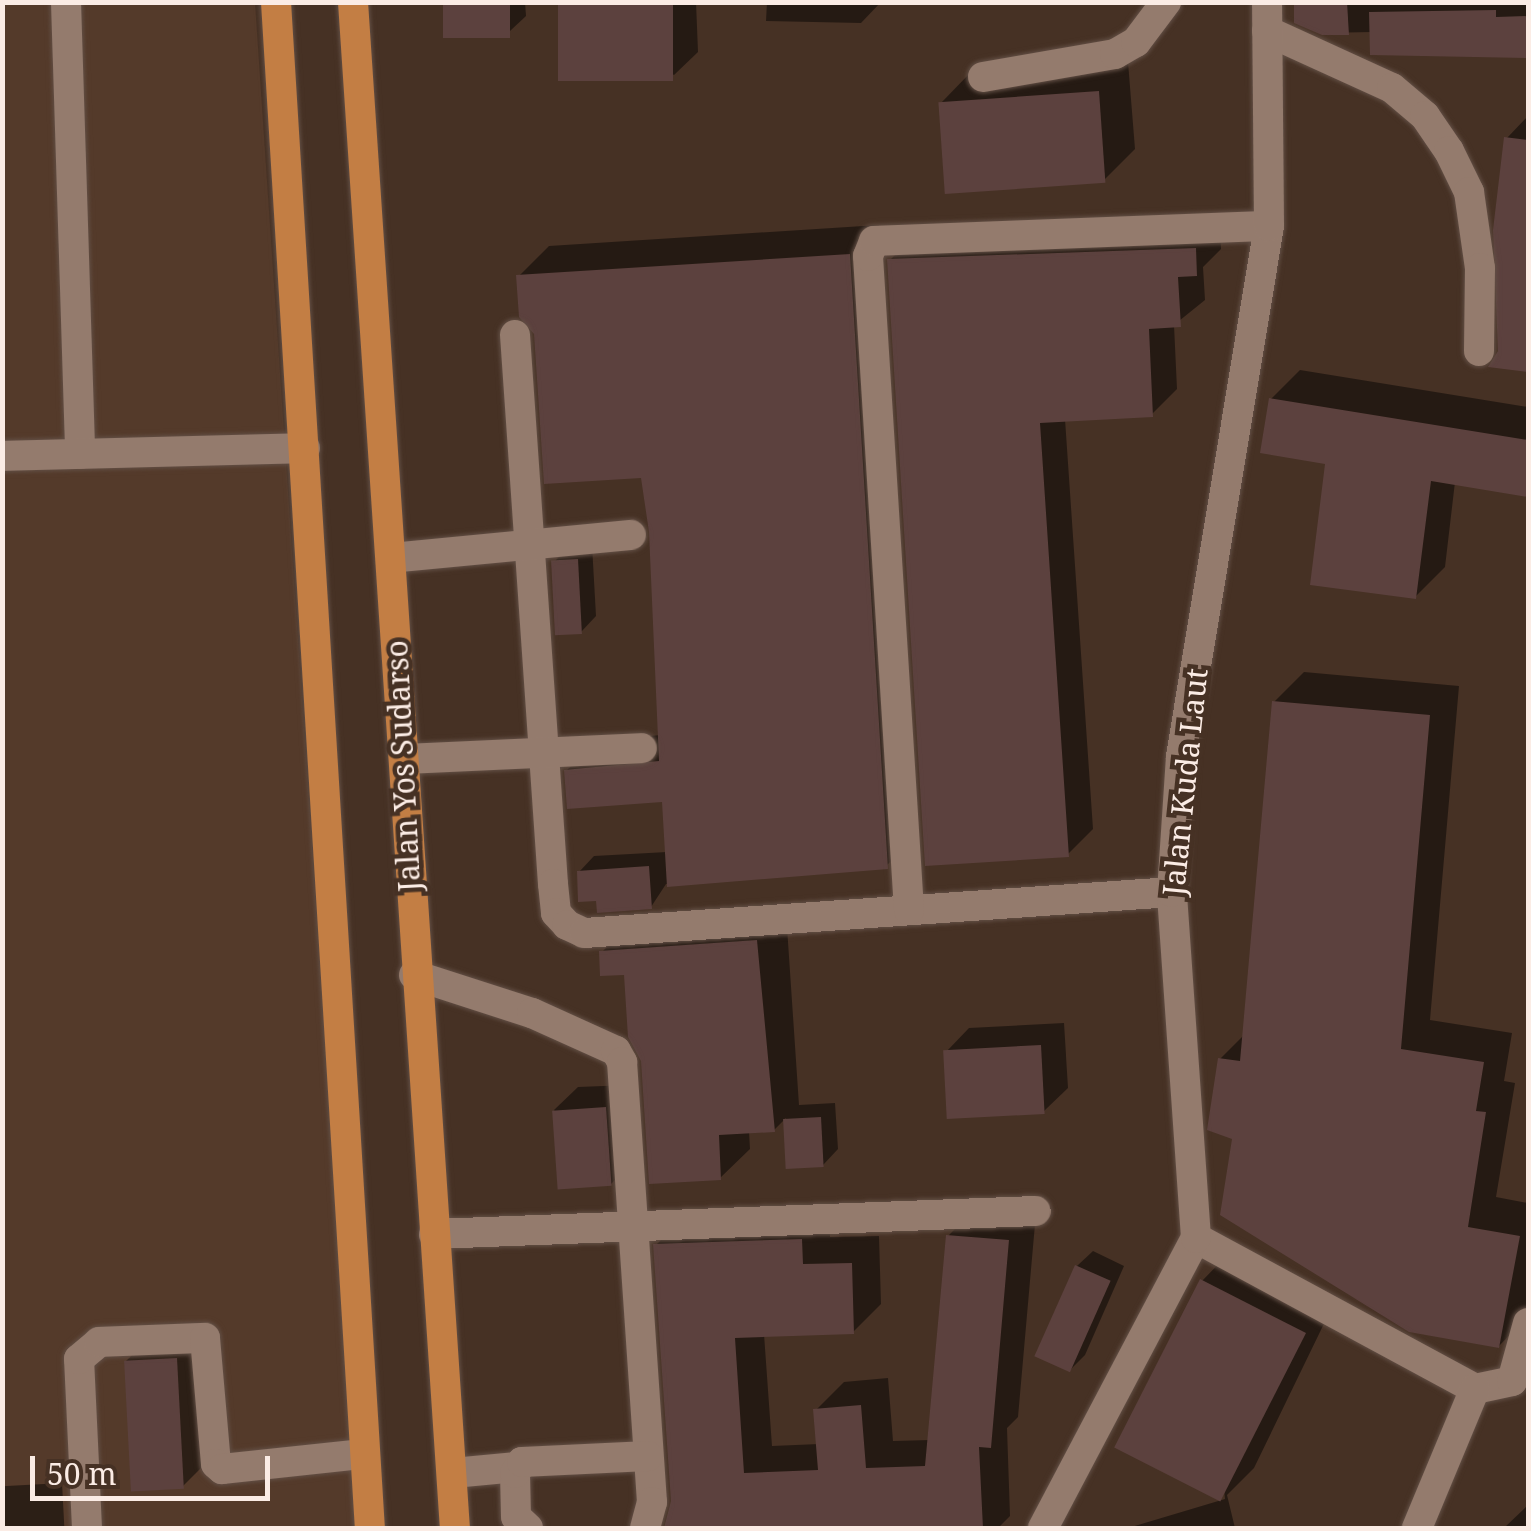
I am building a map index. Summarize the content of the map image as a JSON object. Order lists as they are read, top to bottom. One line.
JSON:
{"streets":{"main road":["Jalan Yos Sudarso"],"lane":["Jalan Kuda Laut"]},"scale_bar":"50 m"}
